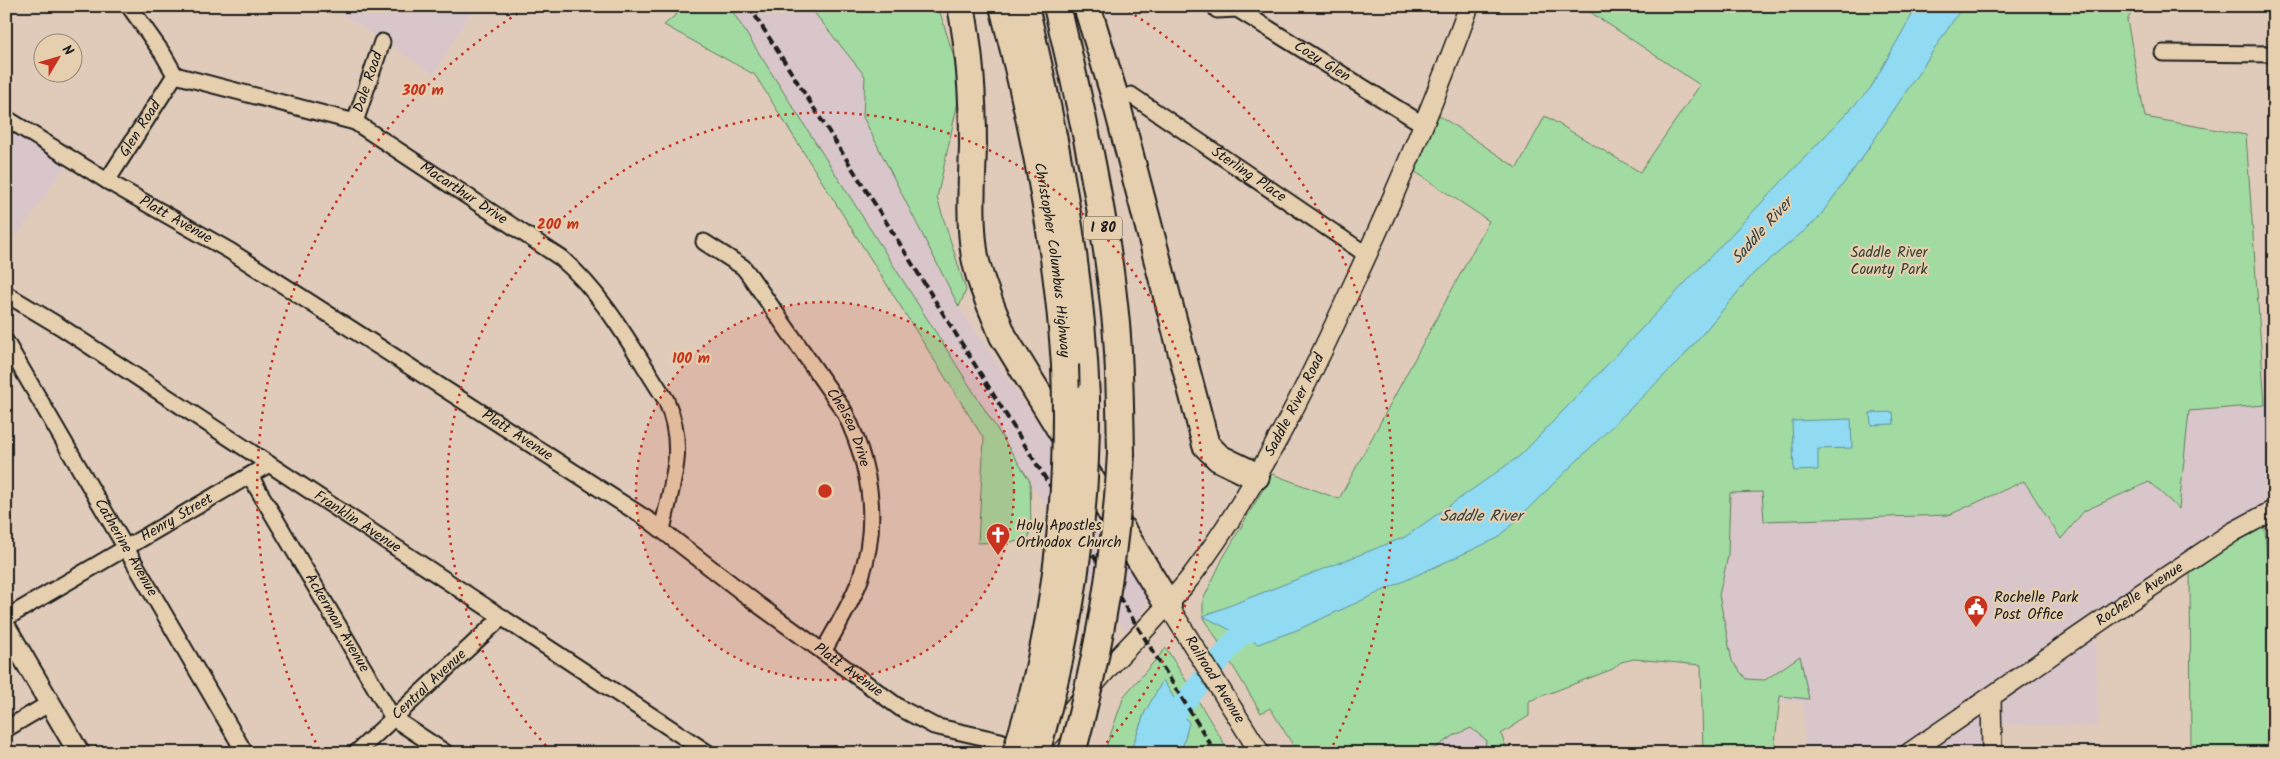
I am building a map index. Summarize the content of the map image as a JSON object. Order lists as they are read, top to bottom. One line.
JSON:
{"streets":{"highway":["I 80","Christopher Columbus Highway"],"street":["Cozy Glen","Dale Road","Glen Road","Sterling Place","Macarthur Drive","Platt Avenue","Saddle River Road","Chelsea Drive","Henry Street","Franklin Avenue","Catherine Avenue","Rochelle Avenue","Ackerman Avenue","Railroad Avenue","Central Avenue"]},"crossings":[["Cozy Glen","Saddle River Road"],["Dale Road","Macarthur Drive"],["Glen Road","Macarthur Drive"],["Glen Road","Platt Avenue"],["Sterling Place","Saddle River Road"],["Macarthur Drive","Platt Avenue"],["Platt Avenue","Chelsea Drive"],["Christopher Columbus Highway","Saddle River Road"],["Saddle River Road","Railroad Avenue"],["Henry Street","Franklin Avenue"],["Henry Street","Catherine Avenue"],["Henry Street","Ackerman Avenue"],["Franklin Avenue","Central Avenue"],["Ackerman Avenue","Central Avenue"]],"water":["Saddle River"],"parks":["Saddle River County Park"],"places":{"church":["Holy Apostles Orthodox Church"],"public building":["Rochelle Park Post Office"]},"north":"top right","rings":["300 m","200 m","100 m"]}
